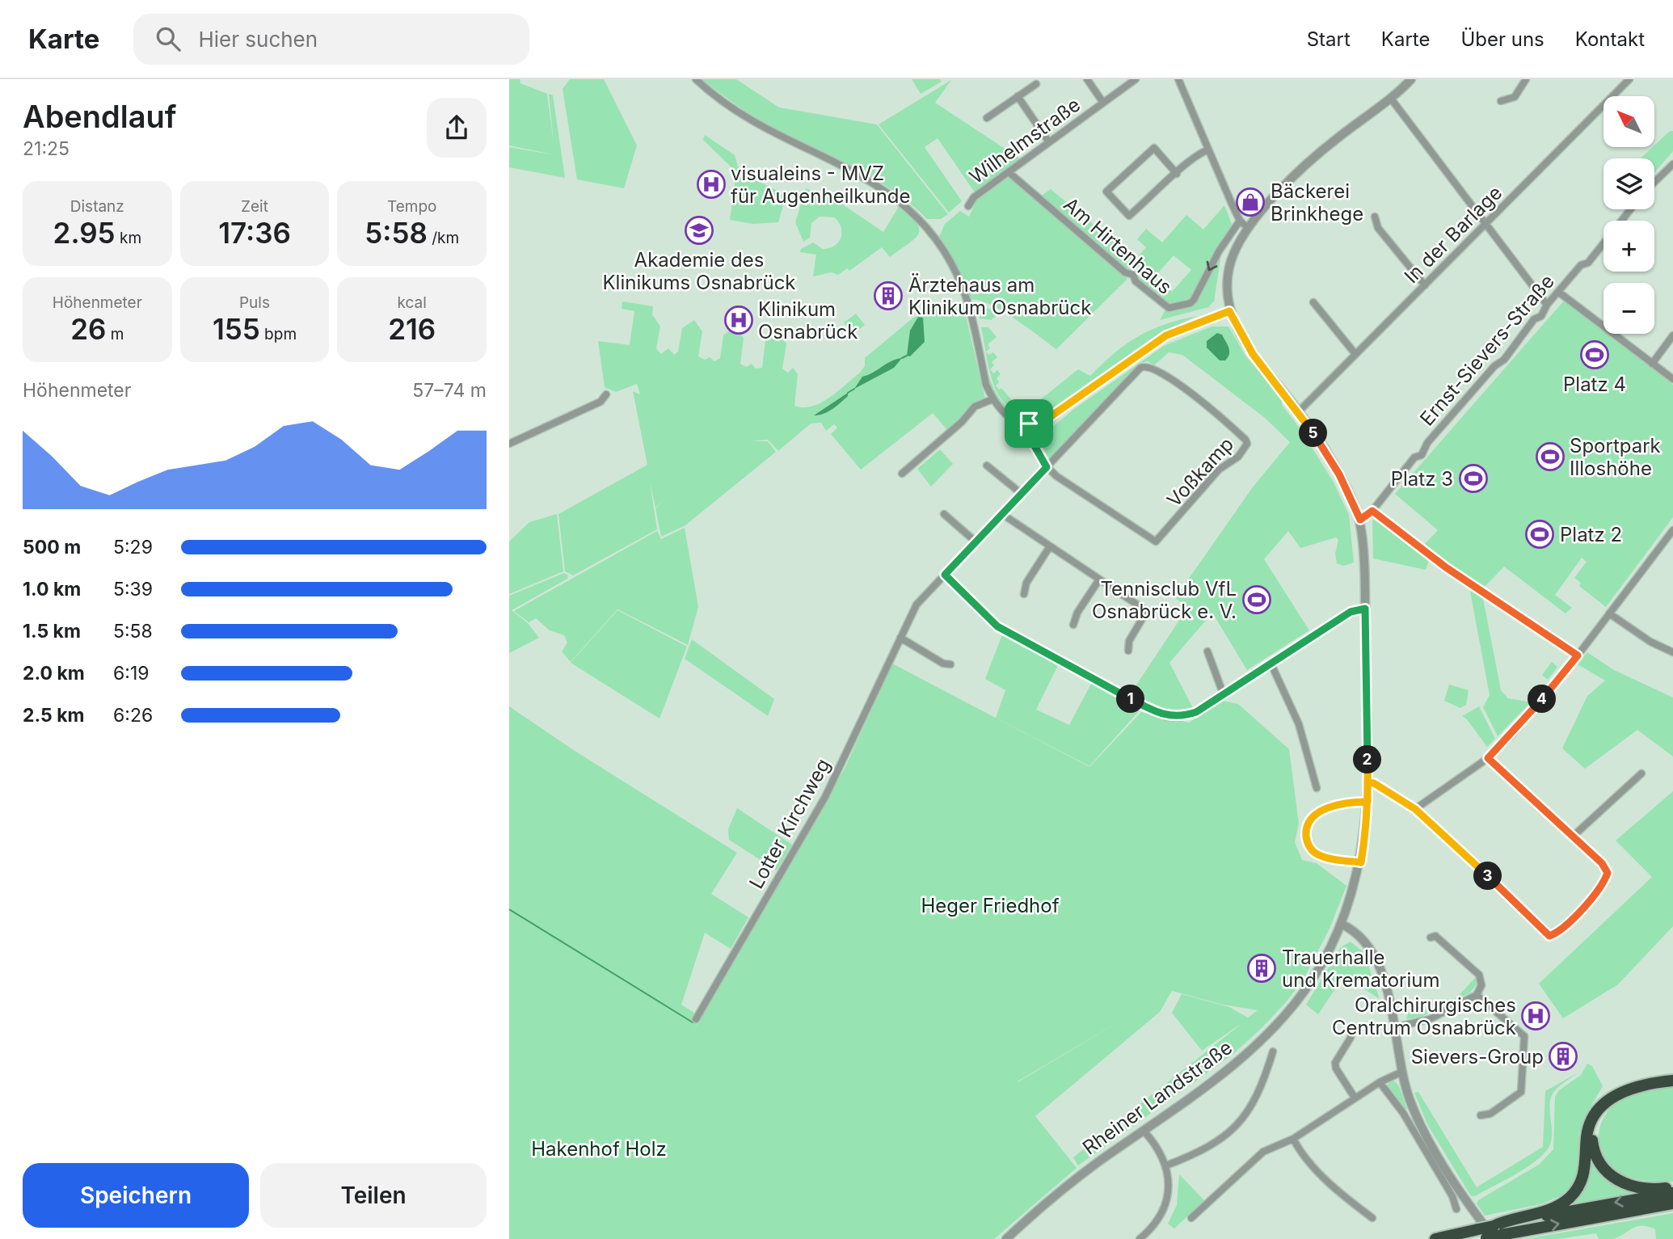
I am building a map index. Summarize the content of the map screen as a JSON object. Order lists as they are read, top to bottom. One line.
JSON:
{"streets":{"street":["Wilhelmstraße","In der Barlage","Am Hirtenhaus","Ernst-Sievers-Straße","Voßkamp","Lotter Kirchweg","Rheiner Landstraße"]},"crossings":[["Wilhelmstraße","Am Hirtenhaus"],["In der Barlage","Rheiner Landstraße"],["Ernst-Sievers-Straße","Rheiner Landstraße"],["Voßkamp","Lotter Kirchweg"]],"parks":["Heger Friedhof","Hakenhof Holz"],"places":{"hospital":["visualeins - MVZ für Augenheilkunde","Klinikum Osnabrück","Oralchirurgisches Centrum Osnabrück"],"shop":["Bäckerei Brinkhege"],"school or university":["Akademie des Klinikums Osnabrück"],"building":["Ärztehaus am Klinikum Osnabrück","Trauerhalle und Krematorium","Sievers-Group"],"sports":["Platz 4","Sportpark Illoshöhe","Platz 3","Platz 2","Tennisclub VfL Osnabrück e. V."]},"north":"top left","page":{"header":"Karte","search":"Hier suchen","nav":["Start","Karte","Über uns","Kontakt"],"heading":["Abendlauf","21:25"],"map_buttons":["+","−"],"stats":[["Distanz","2.95 km"],["Zeit","17:36"],["Tempo","5:58 /km"],["Höhenmeter","26 m"],["Puls","155 bpm"],["kcal","216"]],"chart":["Höhenmeter","57–74 m"],"pins":["5","1","4","2","3"],"list":[{"name":"500 m","note":"5:29"},{"name":"1.0 km","note":"5:39"},{"name":"1.5 km","note":"5:58"},{"name":"2.0 km","note":"6:19"},{"name":"2.5 km","note":"6:26"}],"buttons":["Speichern","Teilen"]}}
